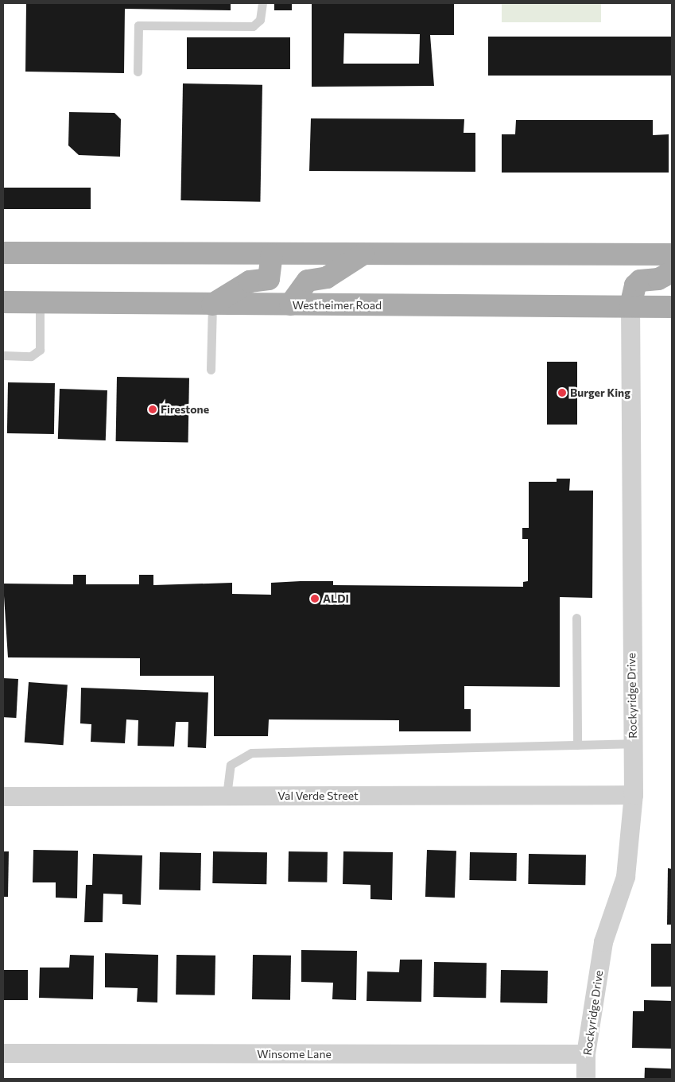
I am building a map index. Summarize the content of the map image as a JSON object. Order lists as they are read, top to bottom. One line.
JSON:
{"streets":{"main road":["Westheimer Road"],"street":["Rockyridge Drive","Val Verde Street","Winsome Lane"]},"crossings":[["Westheimer Road","Rockyridge Drive"],["Rockyridge Drive","Val Verde Street"],["Rockyridge Drive","Winsome Lane"]],"places":["Burger King","Firestone","ALDI"]}
